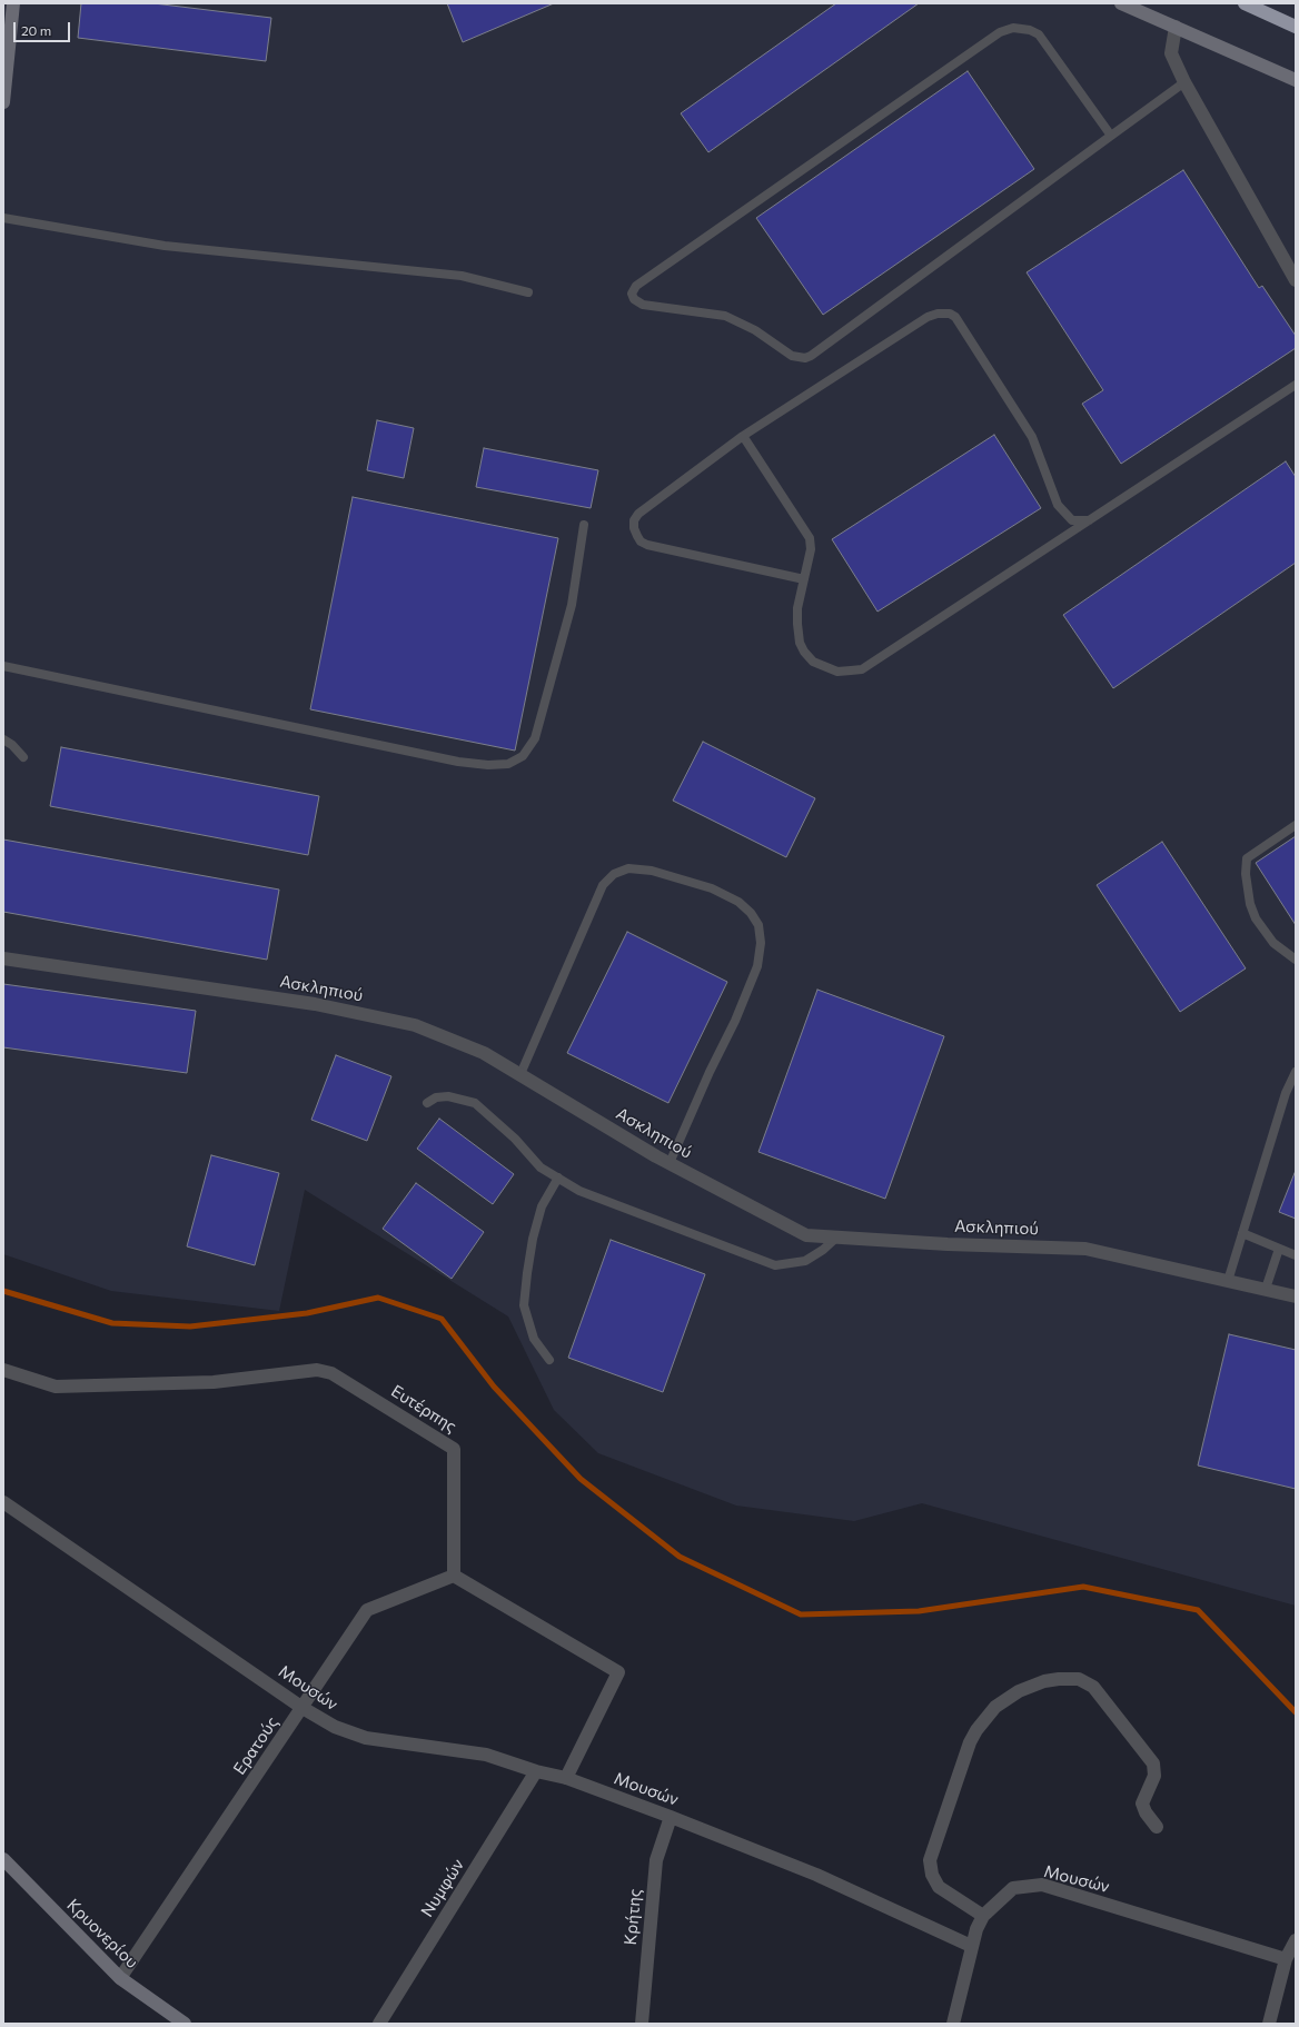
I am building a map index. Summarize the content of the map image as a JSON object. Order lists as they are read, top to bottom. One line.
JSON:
{"streets":{"main road":["Κρυονερίου"],"street":["Ασκληπιού","Ευτέρπης","Μουσών","Ερατούς","Νυμφών","Κρήτης"]},"crossings":[["Ευτέρπης","Ερατούς"],["Μουσών","Ερατούς"],["Μουσών","Νυμφών"],["Μουσών","Κρήτης"],["Ερατούς","Κρυονερίου"]],"scale_bar":"20 m"}
